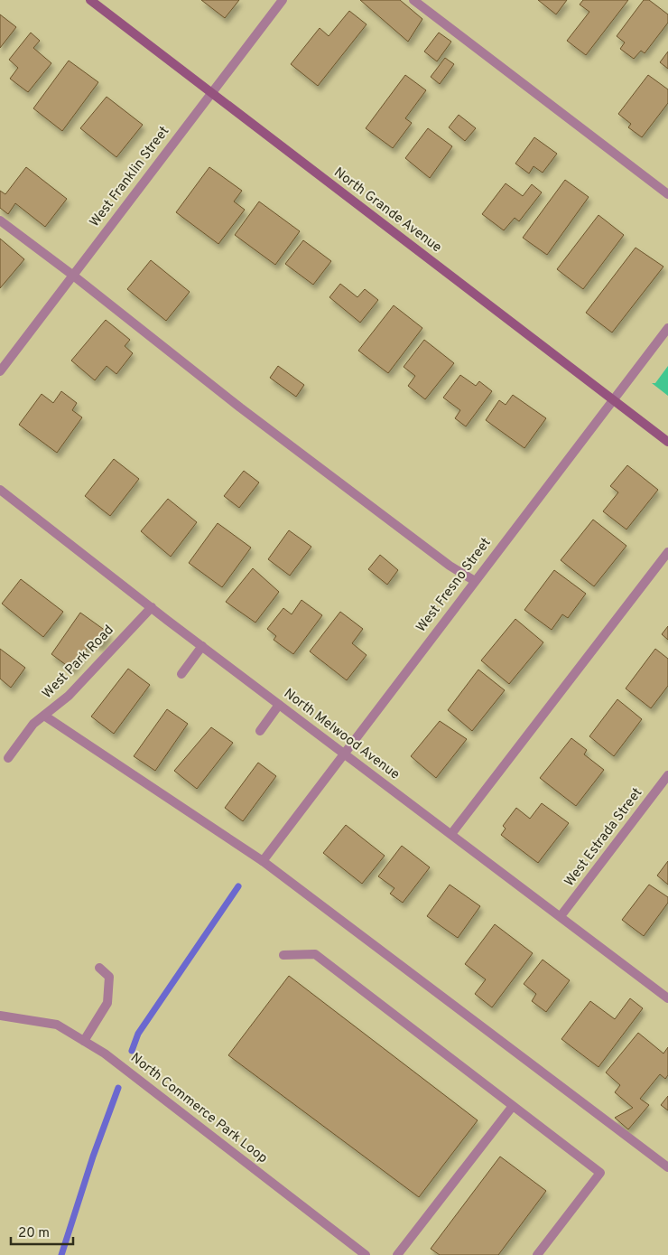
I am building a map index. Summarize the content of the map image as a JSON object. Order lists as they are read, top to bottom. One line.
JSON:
{"streets":{"main road":["North Grande Avenue"],"street":["West Franklin Street","West Fresno Street","West Park Road","North Melwood Avenue","West Estrada Street","North Commerce Park Loop"]},"crossings":[["West Franklin Street","North Grande Avenue"],["North Grande Avenue","West Fresno Street"],["West Fresno Street","North Melwood Avenue"],["West Park Road","North Melwood Avenue"],["North Melwood Avenue","West Estrada Street"]],"scale_bar":"20 m"}
